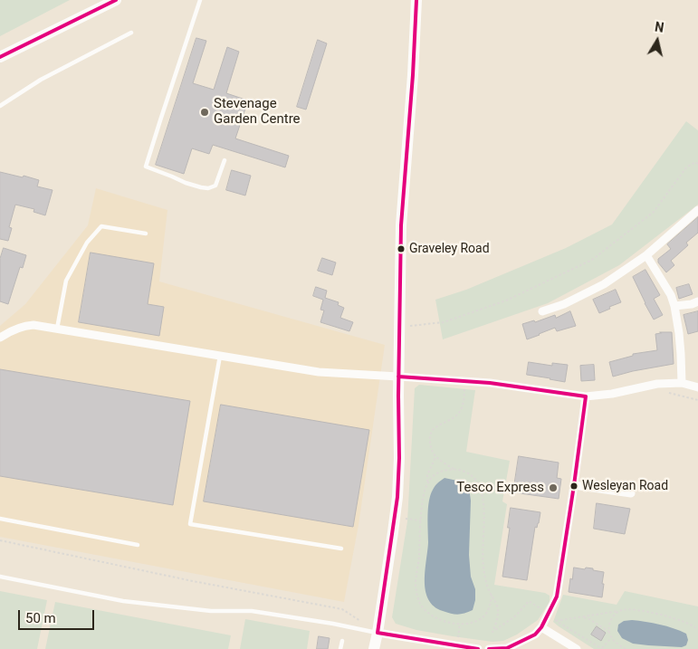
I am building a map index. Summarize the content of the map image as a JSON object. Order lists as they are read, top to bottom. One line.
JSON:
{"places":["Stevenage Garden Centre","Graveley Road","Wesleyan Road","Tesco Express"],"scale_bar":"50 m","north":"top"}
